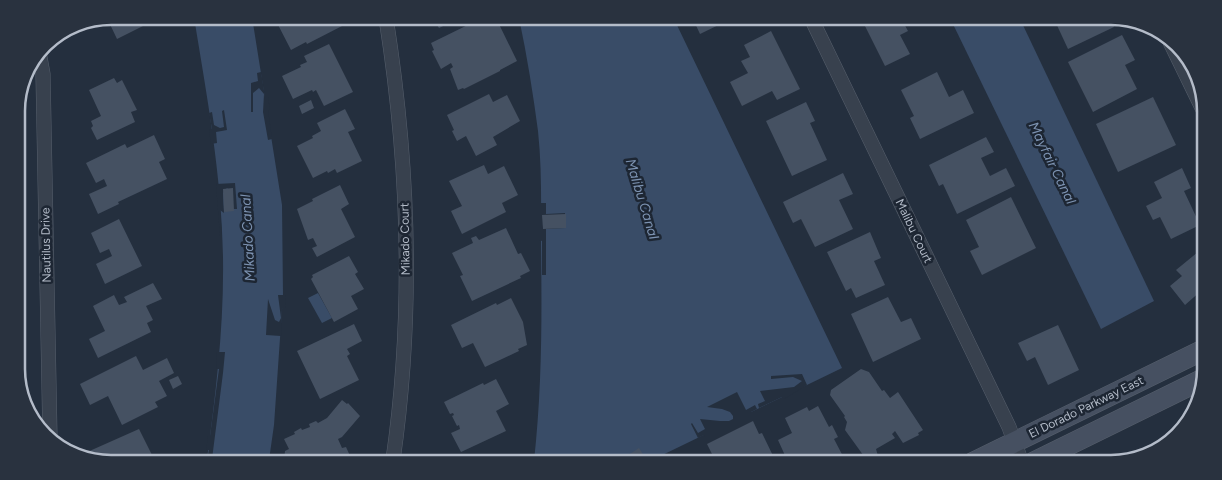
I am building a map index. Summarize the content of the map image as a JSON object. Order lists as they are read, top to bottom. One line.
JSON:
{"streets":{"street":["Malibu Court","Mikado Court","Nautilus Drive","El Dorado Parkway East"]},"crossings":[["Malibu Court","El Dorado Parkway East"]],"water":["Mayfair Canal","Malibu Canal","Mikado Canal"]}
